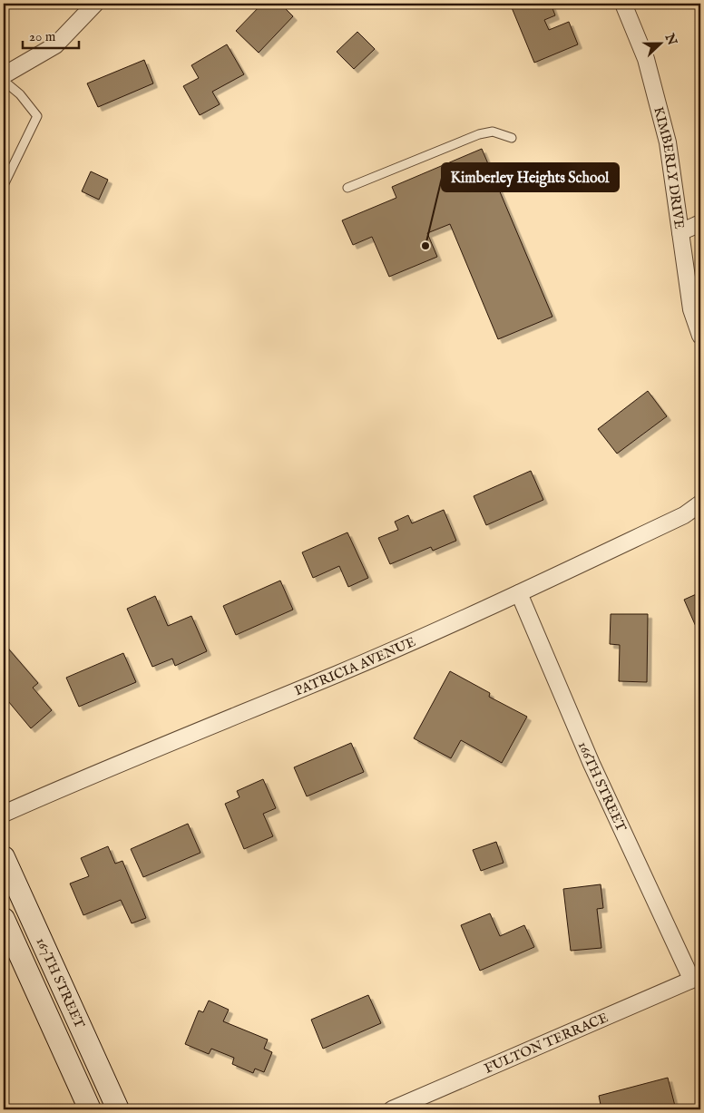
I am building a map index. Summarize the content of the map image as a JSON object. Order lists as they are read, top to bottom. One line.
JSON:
{"streets":{"main road":["167TH STREET"],"street":["KIMBERLY DRIVE","PATRICIA AVENUE","166TH STREET","FULTON TERRACE"]},"crossings":[["PATRICIA AVENUE","166TH STREET"],["166TH STREET","FULTON TERRACE"]],"places":["Kimberley Heights School"],"scale_bar":"20 m","north":"right"}
